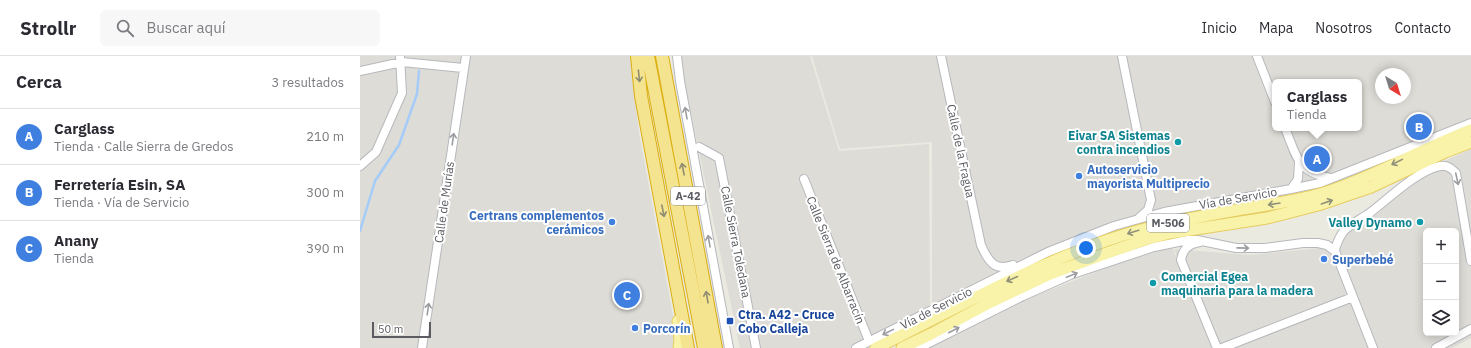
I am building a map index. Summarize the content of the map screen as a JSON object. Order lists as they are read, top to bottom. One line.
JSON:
{"streets":{"highway":["A-42"],"main road":["M-506"],"street":["Calle de la Fragua","Vía de Servicio","Calle de Murías","Calle Sierra Toledana","Calle Sierra de Albarracín"]},"crossings":[["Calle de la Fragua","Vía de Servicio"],["Vía de Servicio","M-506"],["Vía de Servicio","Calle Sierra de Albarracín"],["M-506","Calle Sierra de Albarracín"]],"places":{"other":["Eivar SA Sistemas contra incendios","Autoservicio mayorista Multiprecio","Certrans complementos cerámicos","Valley Dynamo","Superbebé","Comercial Egea maquinaria para la madera","Porcorín"],"transit":["Ctra. A42 - Cruce Cobo Calleja"]},"scale_bar":"50 m","north":"bottom right","page":{"header":"Strollr","search":"Buscar aquí","nav":["Inicio","Mapa","Nosotros","Contacto"],"heading":["Cerca","3 resultados"],"popup":["Carglass","Tienda"],"list":[{"mark":"A","name":"Carglass","note":"Tienda · Calle Sierra de Gredos","value":"210 m"},{"mark":"B","name":"Ferretería Esin, SA","note":"Tienda · Vía de Servicio","value":"300 m"},{"mark":"C","name":"Anany","note":"Tienda","value":"390 m"}],"pins":["B","A","C"],"map_buttons":["+","−"],"scale":"50 m"}}
